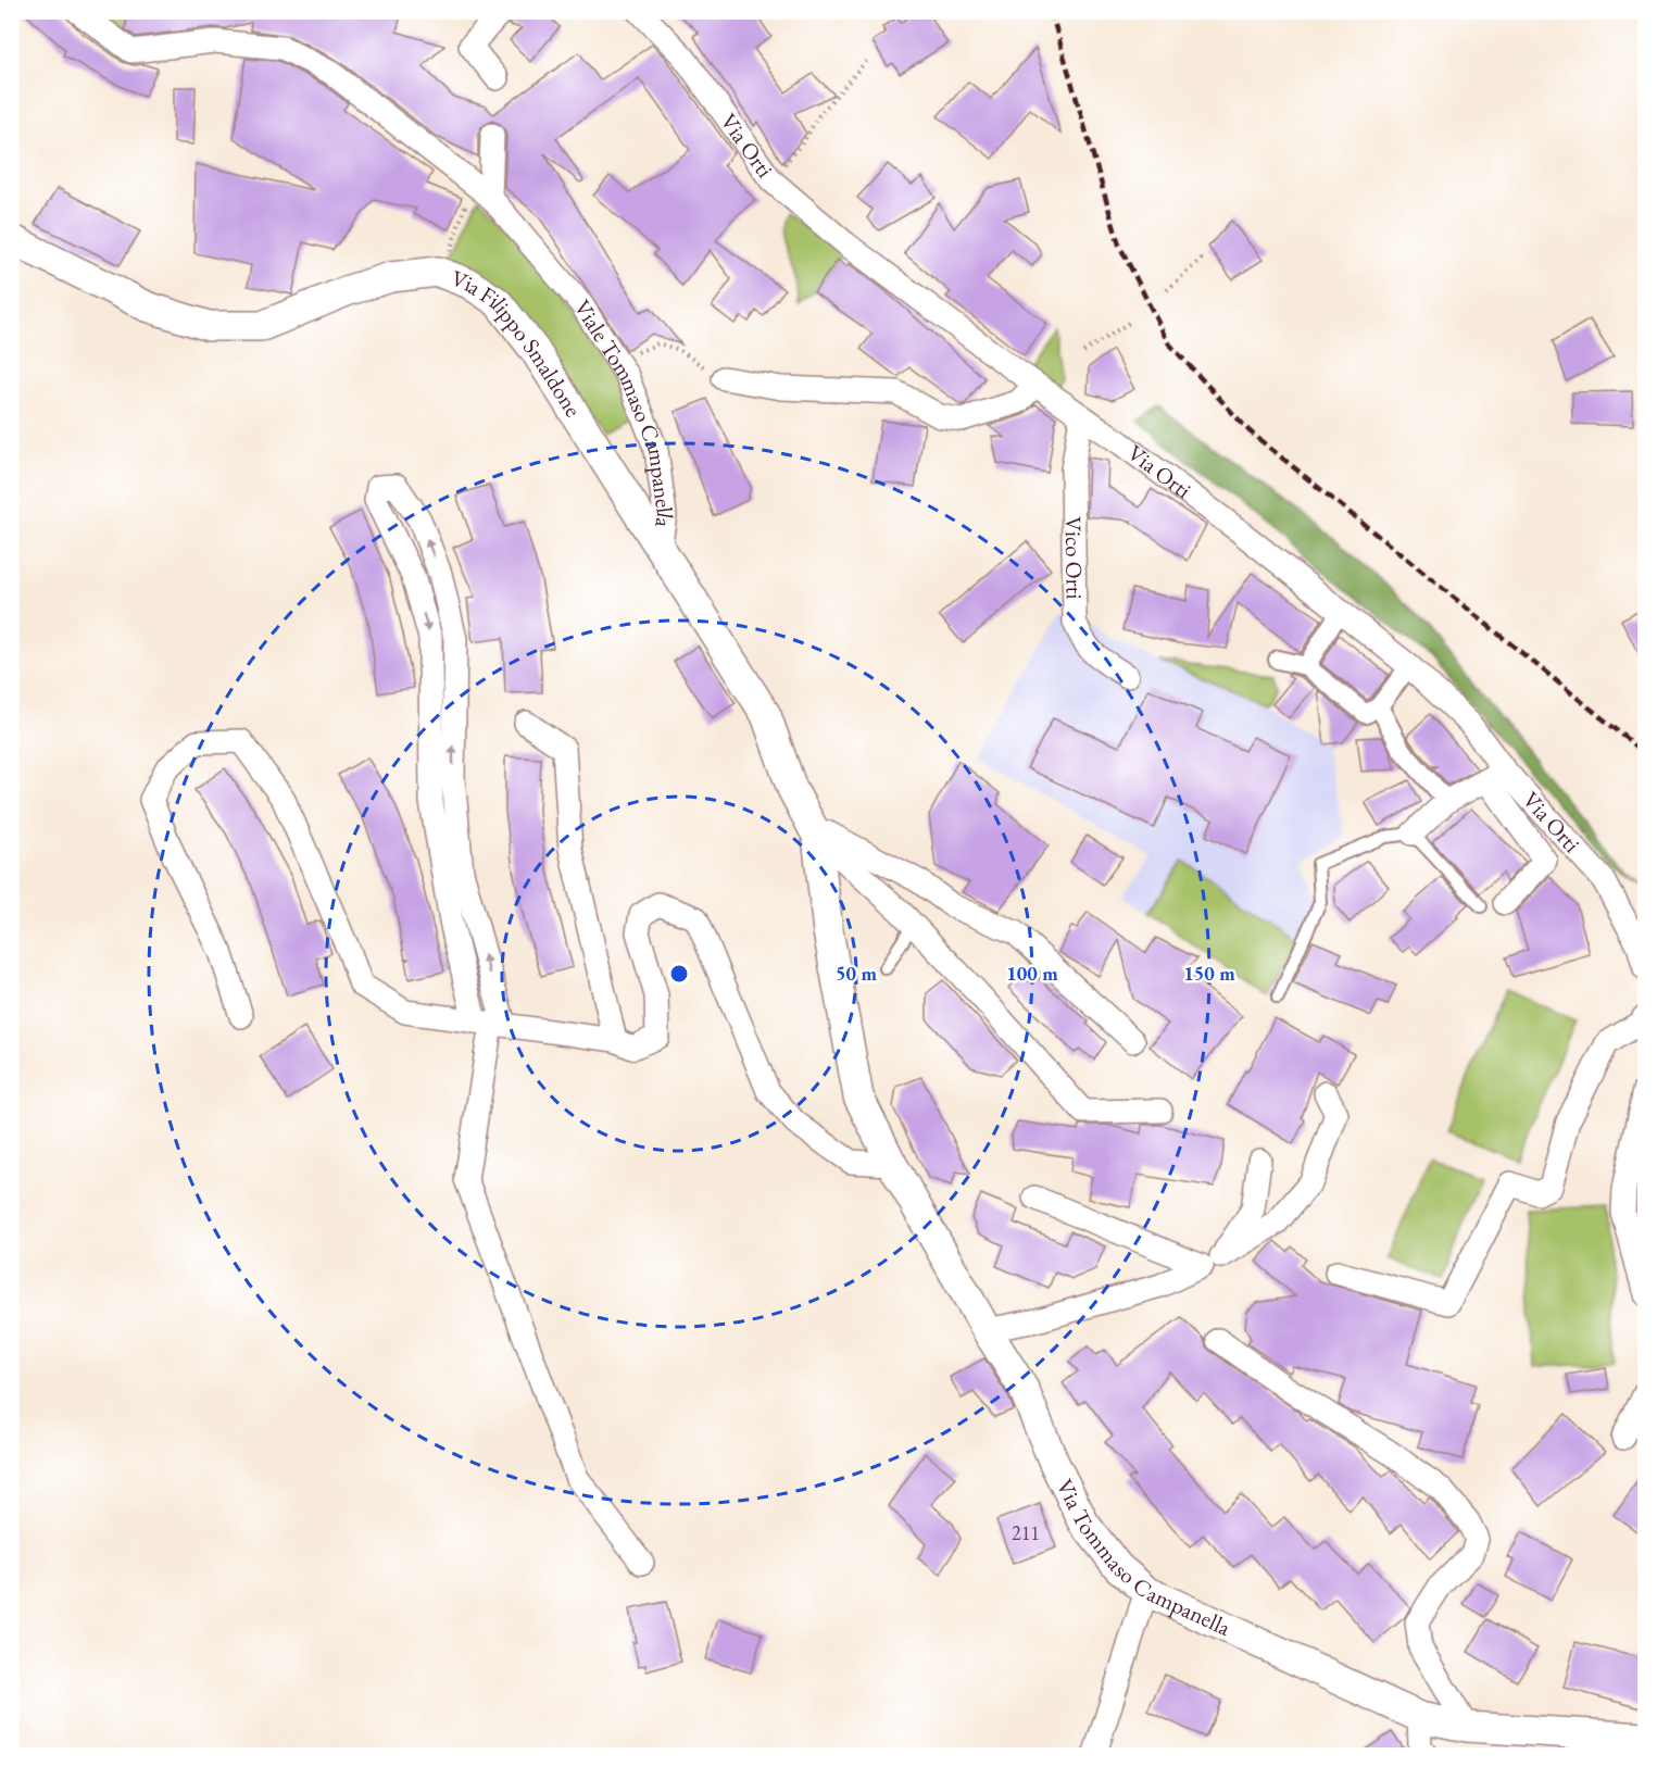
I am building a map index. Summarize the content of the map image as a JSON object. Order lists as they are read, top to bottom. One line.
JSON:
{"streets":{"street":["Via Orti","Via Filippo Smaldone","Viale Tommaso Campanella","Vico Orti","Via Tommaso Campanella"]},"crossings":[["Via Orti","Vico Orti"],["Via Filippo Smaldone","Viale Tommaso Campanella"],["Viale Tommaso Campanella","Via Tommaso Campanella"]],"house_numbers":["211"],"rings":["50 m","100 m","150 m"]}
